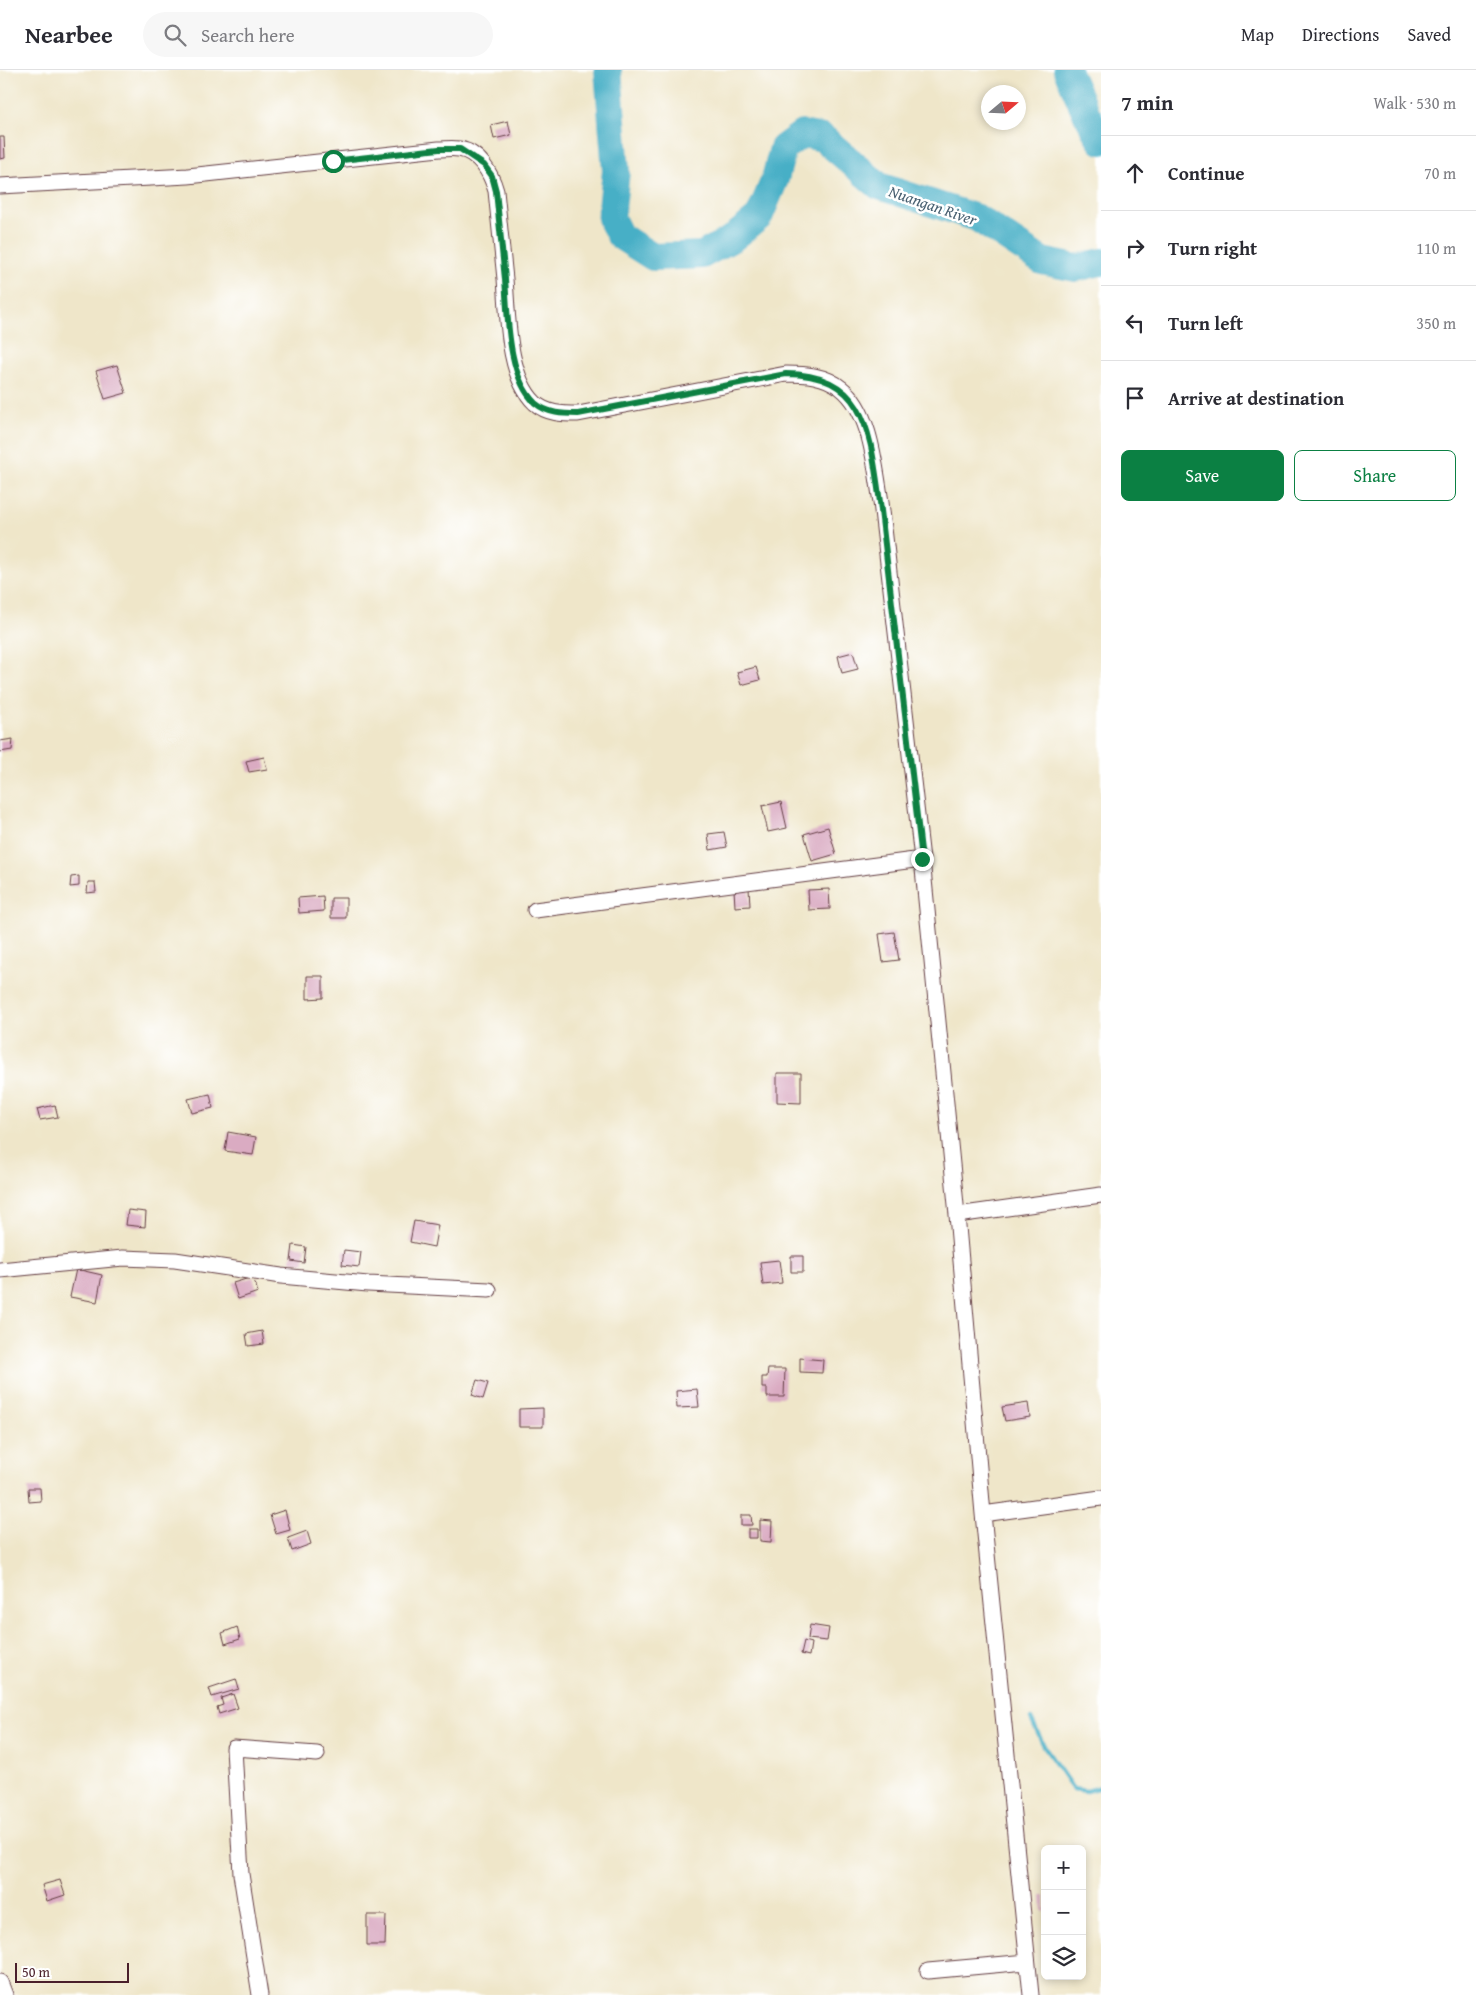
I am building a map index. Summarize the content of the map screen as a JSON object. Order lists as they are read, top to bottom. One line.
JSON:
{"water":["Nuangan River"],"scale_bar":"50 m","north":"right","page":{"header":"Nearbee","search":"Search here","nav":["Map","Directions","Saved"],"heading":["7 min","Walk · 530 m"],"list":[["Continue","70 m"],["Turn right","110 m"],["Turn left","350 m"],"Arrive at destination"],"buttons":["Save","Share"],"map_buttons":["+","−"],"scale":"50 m"}}
